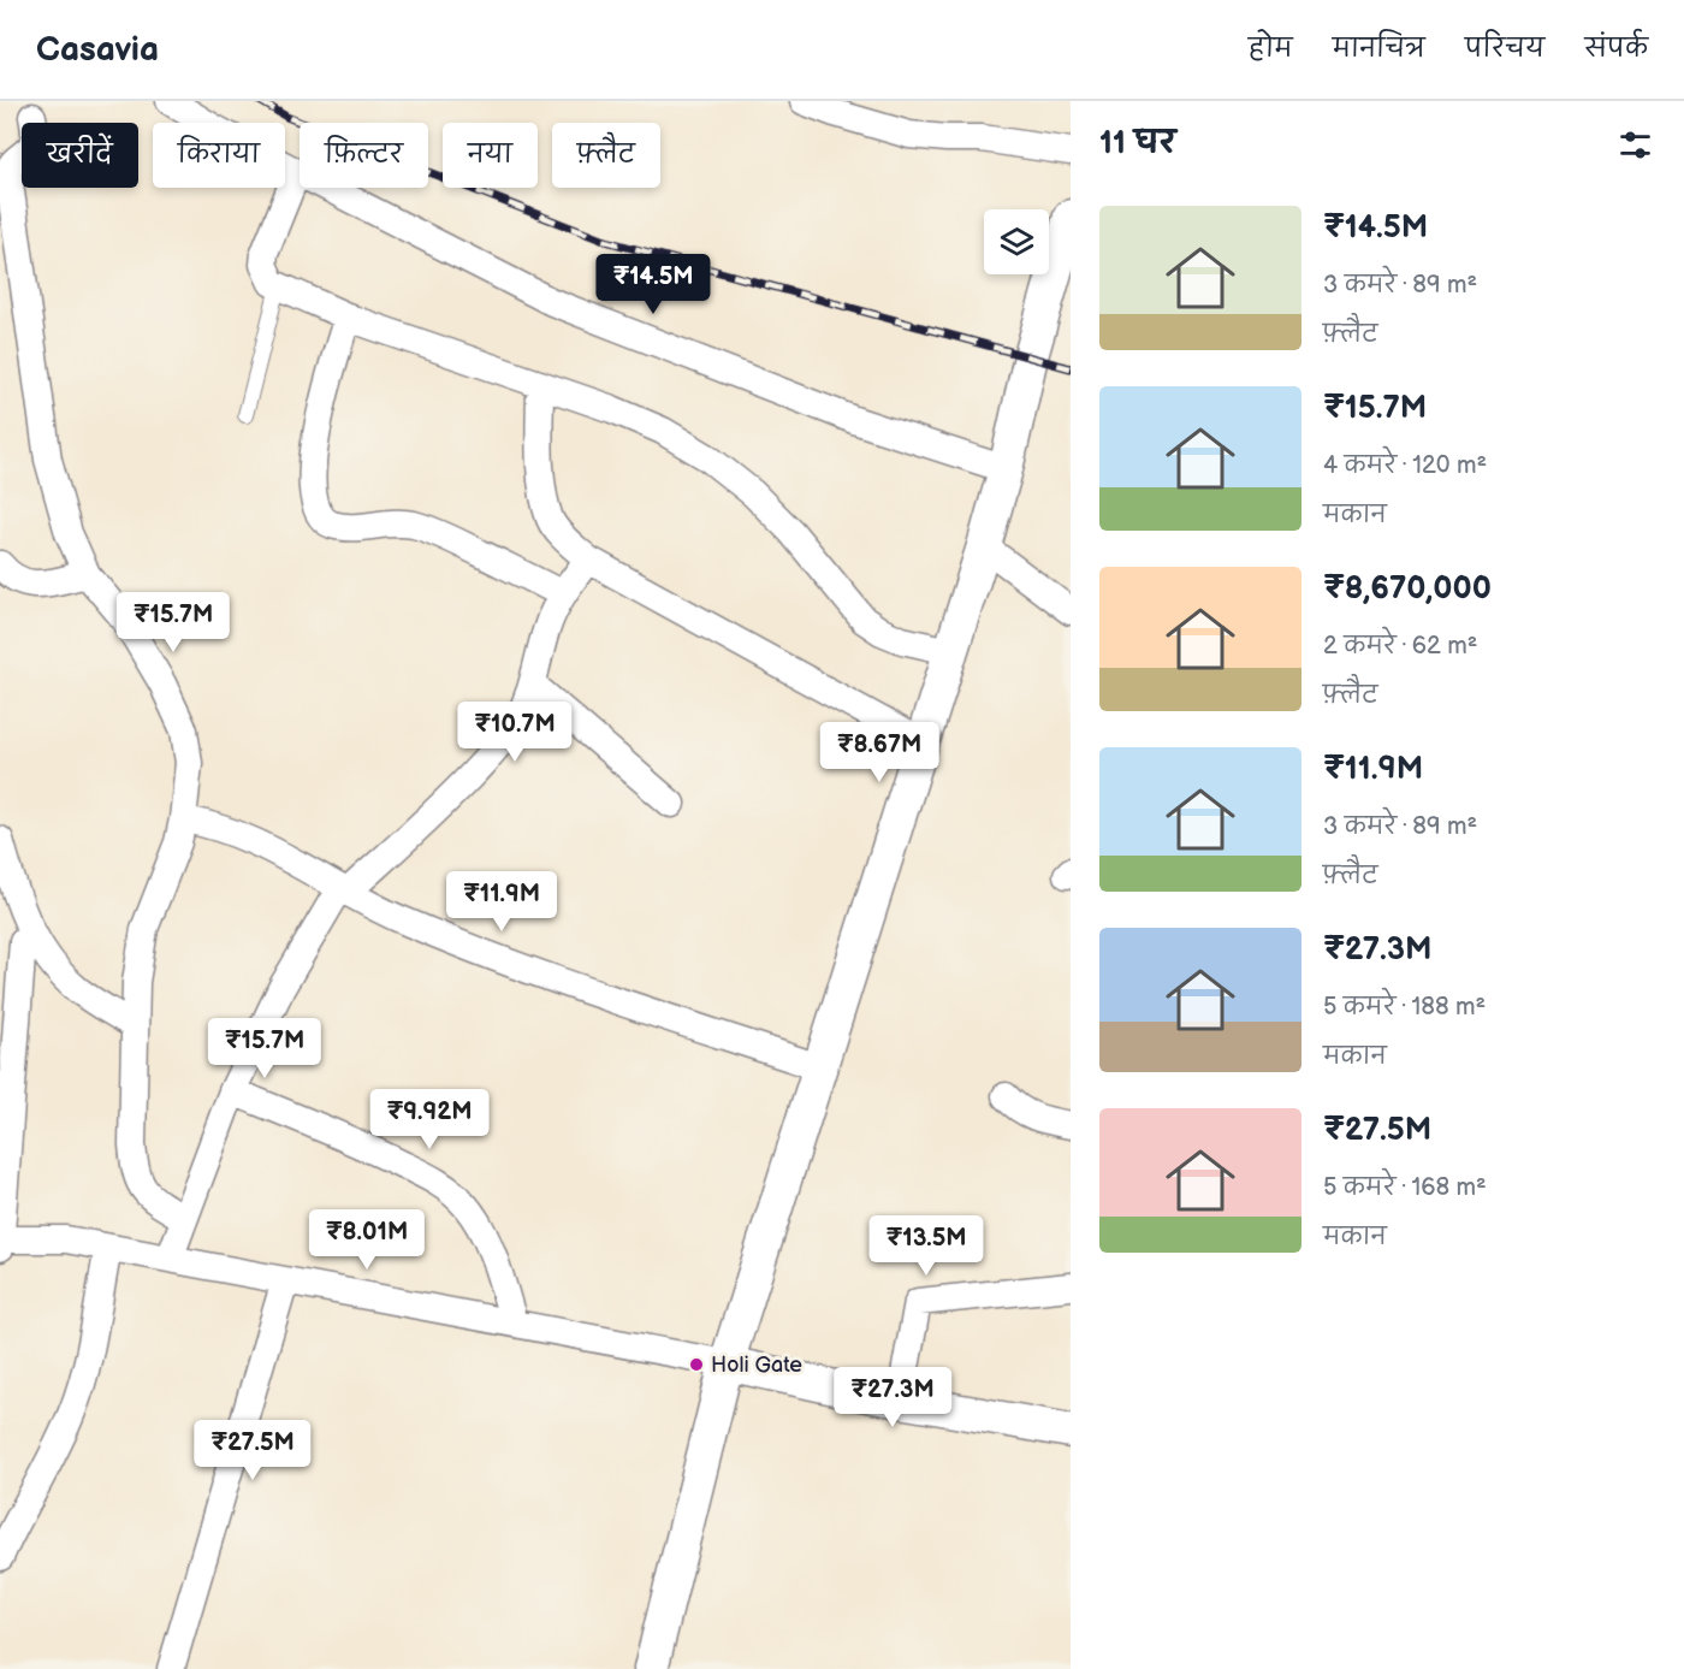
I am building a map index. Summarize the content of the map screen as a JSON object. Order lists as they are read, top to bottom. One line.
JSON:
{"places":["Holi Gate"],"page":{"header":"Casavia","nav":["होम","मानचित्र","परिचय","संपर्क"],"heading":"11 घर","chip":["खरीदें","किराया","फ़िल्टर","नया","फ़्लैट"],"list":[{"name":"₹14.5M","note":"3 कमरे · 89 m² · फ़्लैट"},{"name":"₹15.7M","note":"4 कमरे · 120 m² · मकान"},{"name":"₹8,670,000","note":"2 कमरे · 62 m² · फ़्लैट"},{"name":"₹11.9M","note":"3 कमरे · 89 m² · फ़्लैट"},{"name":"₹27.3M","note":"5 कमरे · 188 m² · मकान"},{"name":"₹27.5M","note":"5 कमरे · 168 m² · मकान"}],"price":["₹14.5M","₹15.7M","₹10.7M","₹8.67M","₹11.9M","₹15.7M","₹9.92M","₹8.01M","₹13.5M","₹27.3M","₹27.5M"]}}
